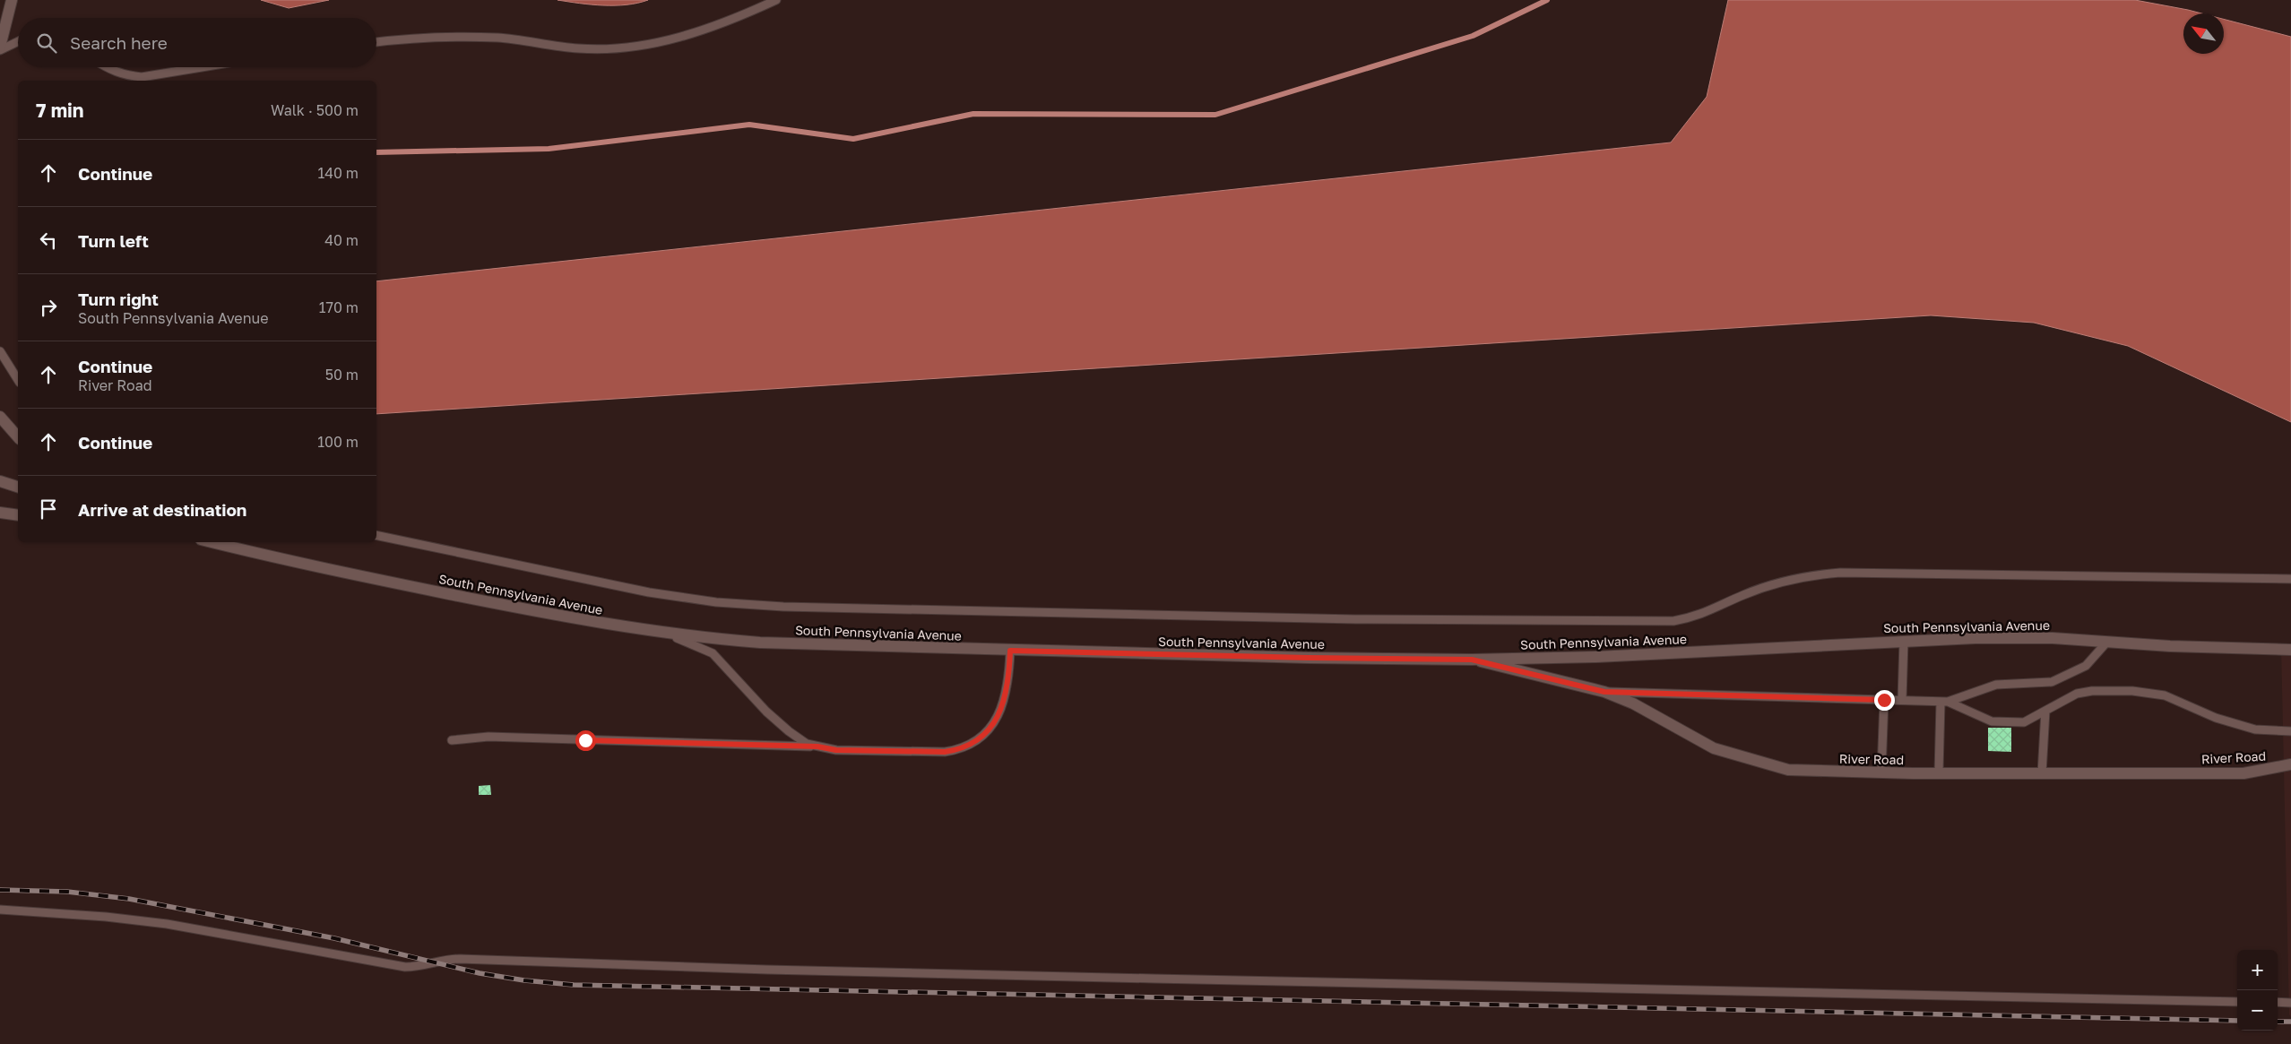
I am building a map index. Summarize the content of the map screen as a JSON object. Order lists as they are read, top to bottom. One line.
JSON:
{"streets":{"street":["South Pennsylvania Avenue","River Road"]},"crossings":[["South Pennsylvania Avenue","River Road"]],"north":"top left","page":{"search":"Search here","heading":["7 min","Walk · 500 m"],"list":[["Continue","140 m"],["Turn left","40 m"],["Turn right","South Pennsylvania Avenue","170 m"],["Continue","River Road","50 m"],["Continue","100 m"],"Arrive at destination"],"map_buttons":["+","−"]}}
